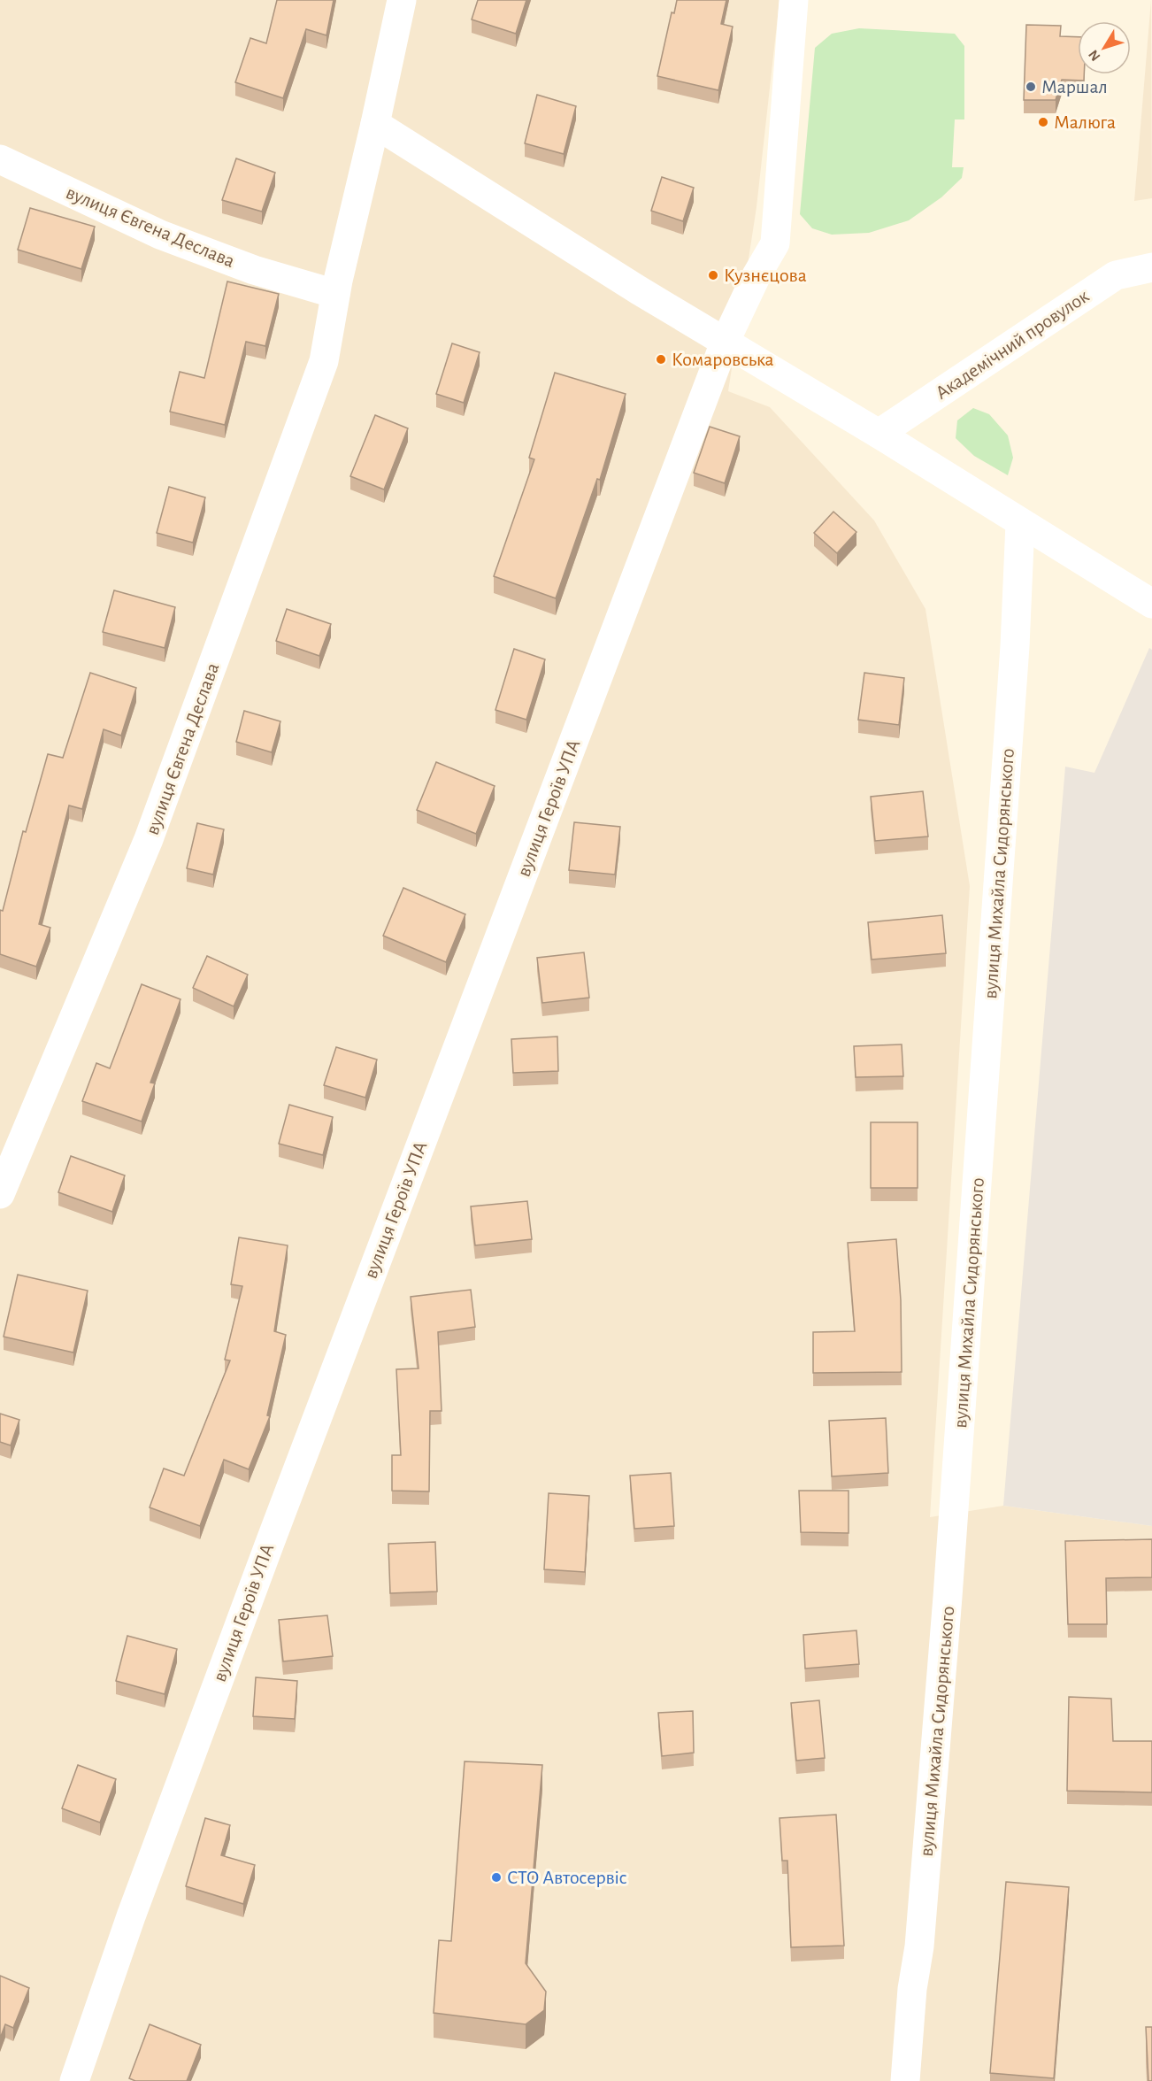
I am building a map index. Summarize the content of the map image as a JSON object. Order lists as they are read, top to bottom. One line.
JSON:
{"streets":{"street":["вулиця Євгена Деслава","Академічний провулок","вулиця Героїв УПА","вулиця Михайла Сидорянського"]},"places":["Маршал","Малюга","Кузнєцова","Комаровська","СТО Автосервіс"],"north":"bottom left"}
